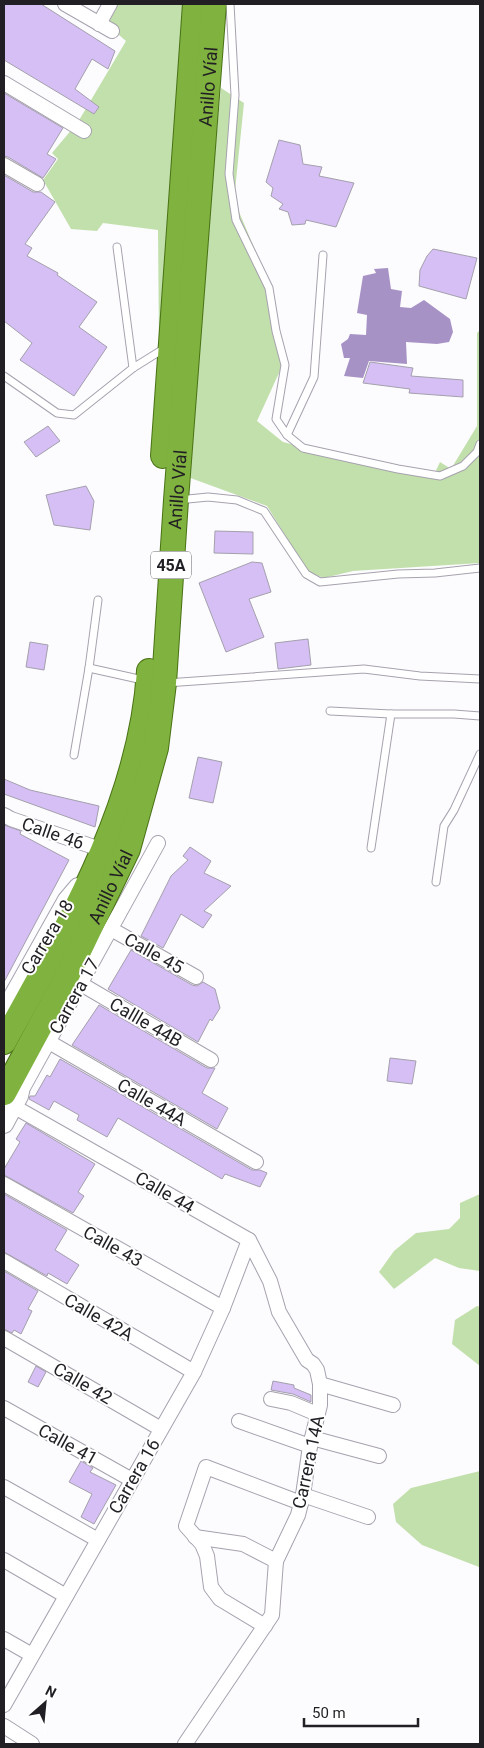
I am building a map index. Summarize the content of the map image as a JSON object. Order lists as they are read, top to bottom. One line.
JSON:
{"streets":{"highway":["Anillo Víal","45A"],"street":["Calle 46","Carrera 18","Calle 45","Carrera 17","Callle 44B","Calle 44A","Calle 44","Calle 43","Calle 42A","Calle 42","Calle 41","Carrera 14A","Carrera 16"]},"crossings":[["Anillo Víal","Calle 46"],["Anillo Víal","Carrera 18"],["Anillo Víal","Carrera 17"],["Anillo Víal","Calle 44A"],["Anillo Víal","Calle 44"],["Calle 46","Carrera 18"],["Calle 45","Carrera 17"],["Carrera 17","Callle 44B"],["Carrera 17","Calle 44A"],["Calle 44","Carrera 14A"],["Calle 44","Carrera 16"],["Calle 43","Carrera 16"],["Calle 42A","Carrera 16"],["Calle 42","Carrera 16"],["Calle 41","Carrera 16"],["Carrera 14A","Carrera 16"]],"scale_bar":"50 m","north":"top right"}
